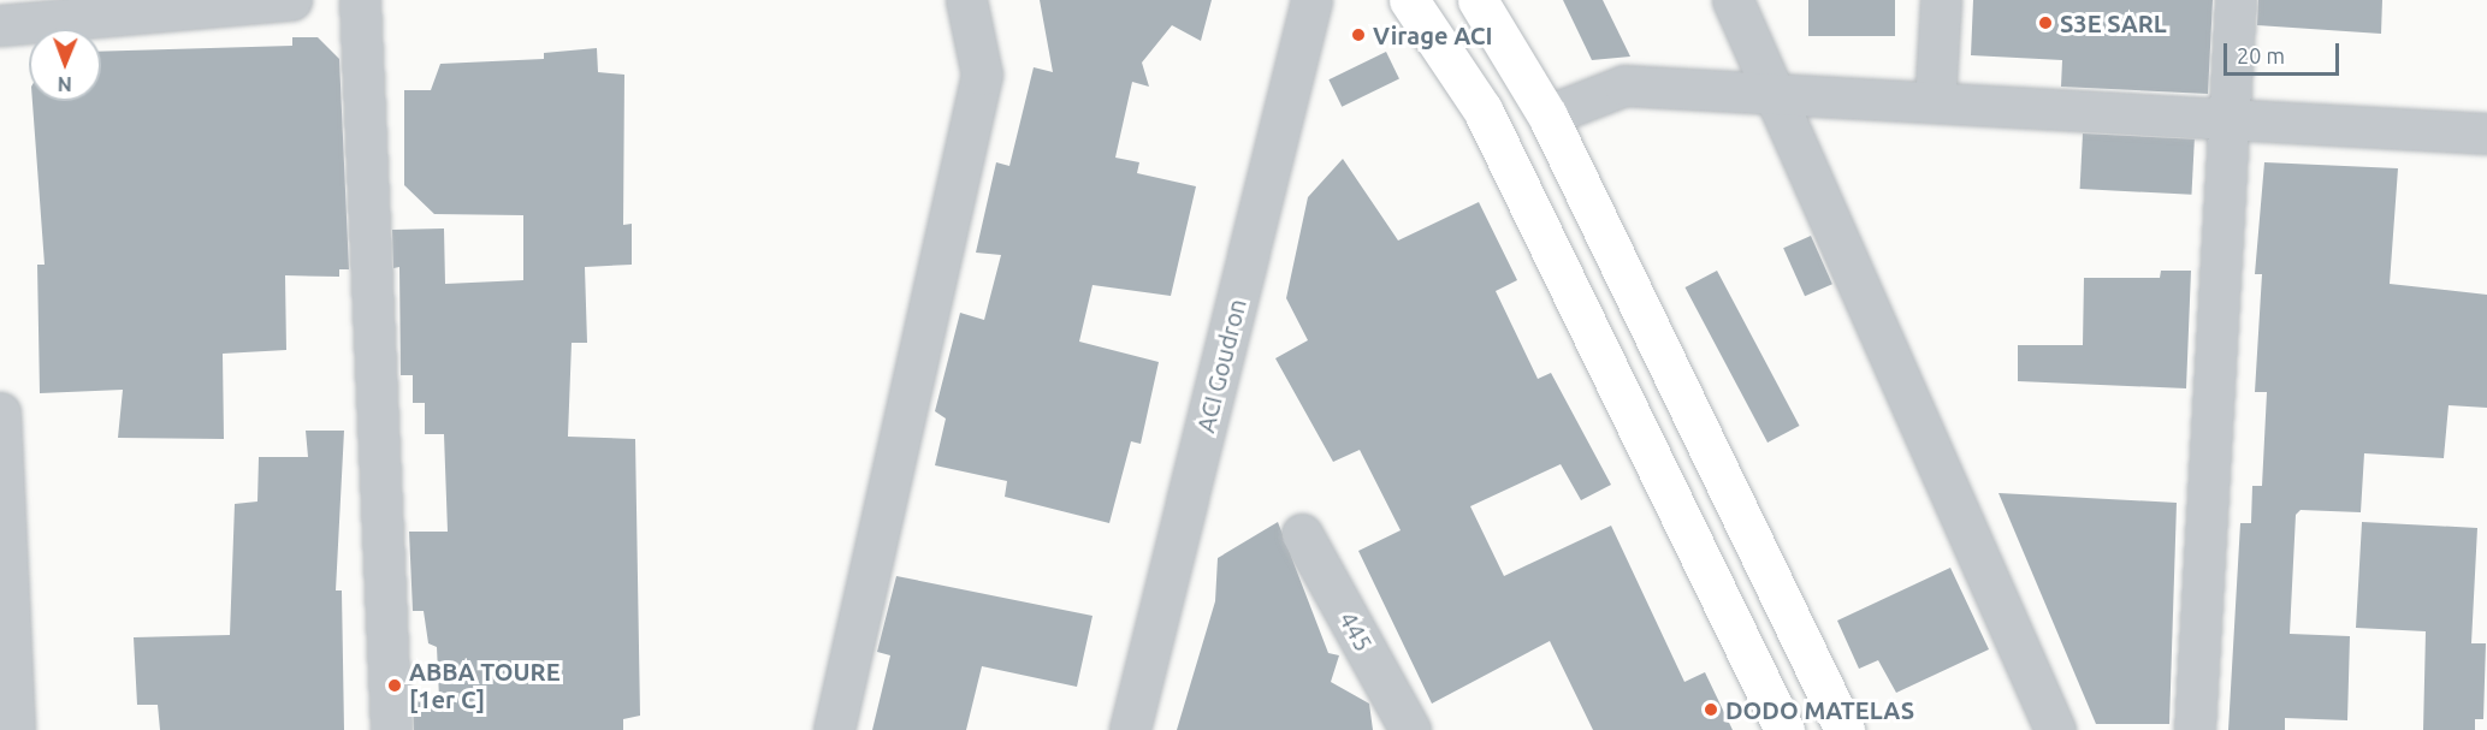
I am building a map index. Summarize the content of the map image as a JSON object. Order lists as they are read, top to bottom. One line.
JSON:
{"streets":{"street":["ACI Goudron","445"]},"places":["S3E SARL","Virage ACI","ABBA TOURE [1er C]","DODO MATELAS"],"scale_bar":"20 m","north":"bottom"}
